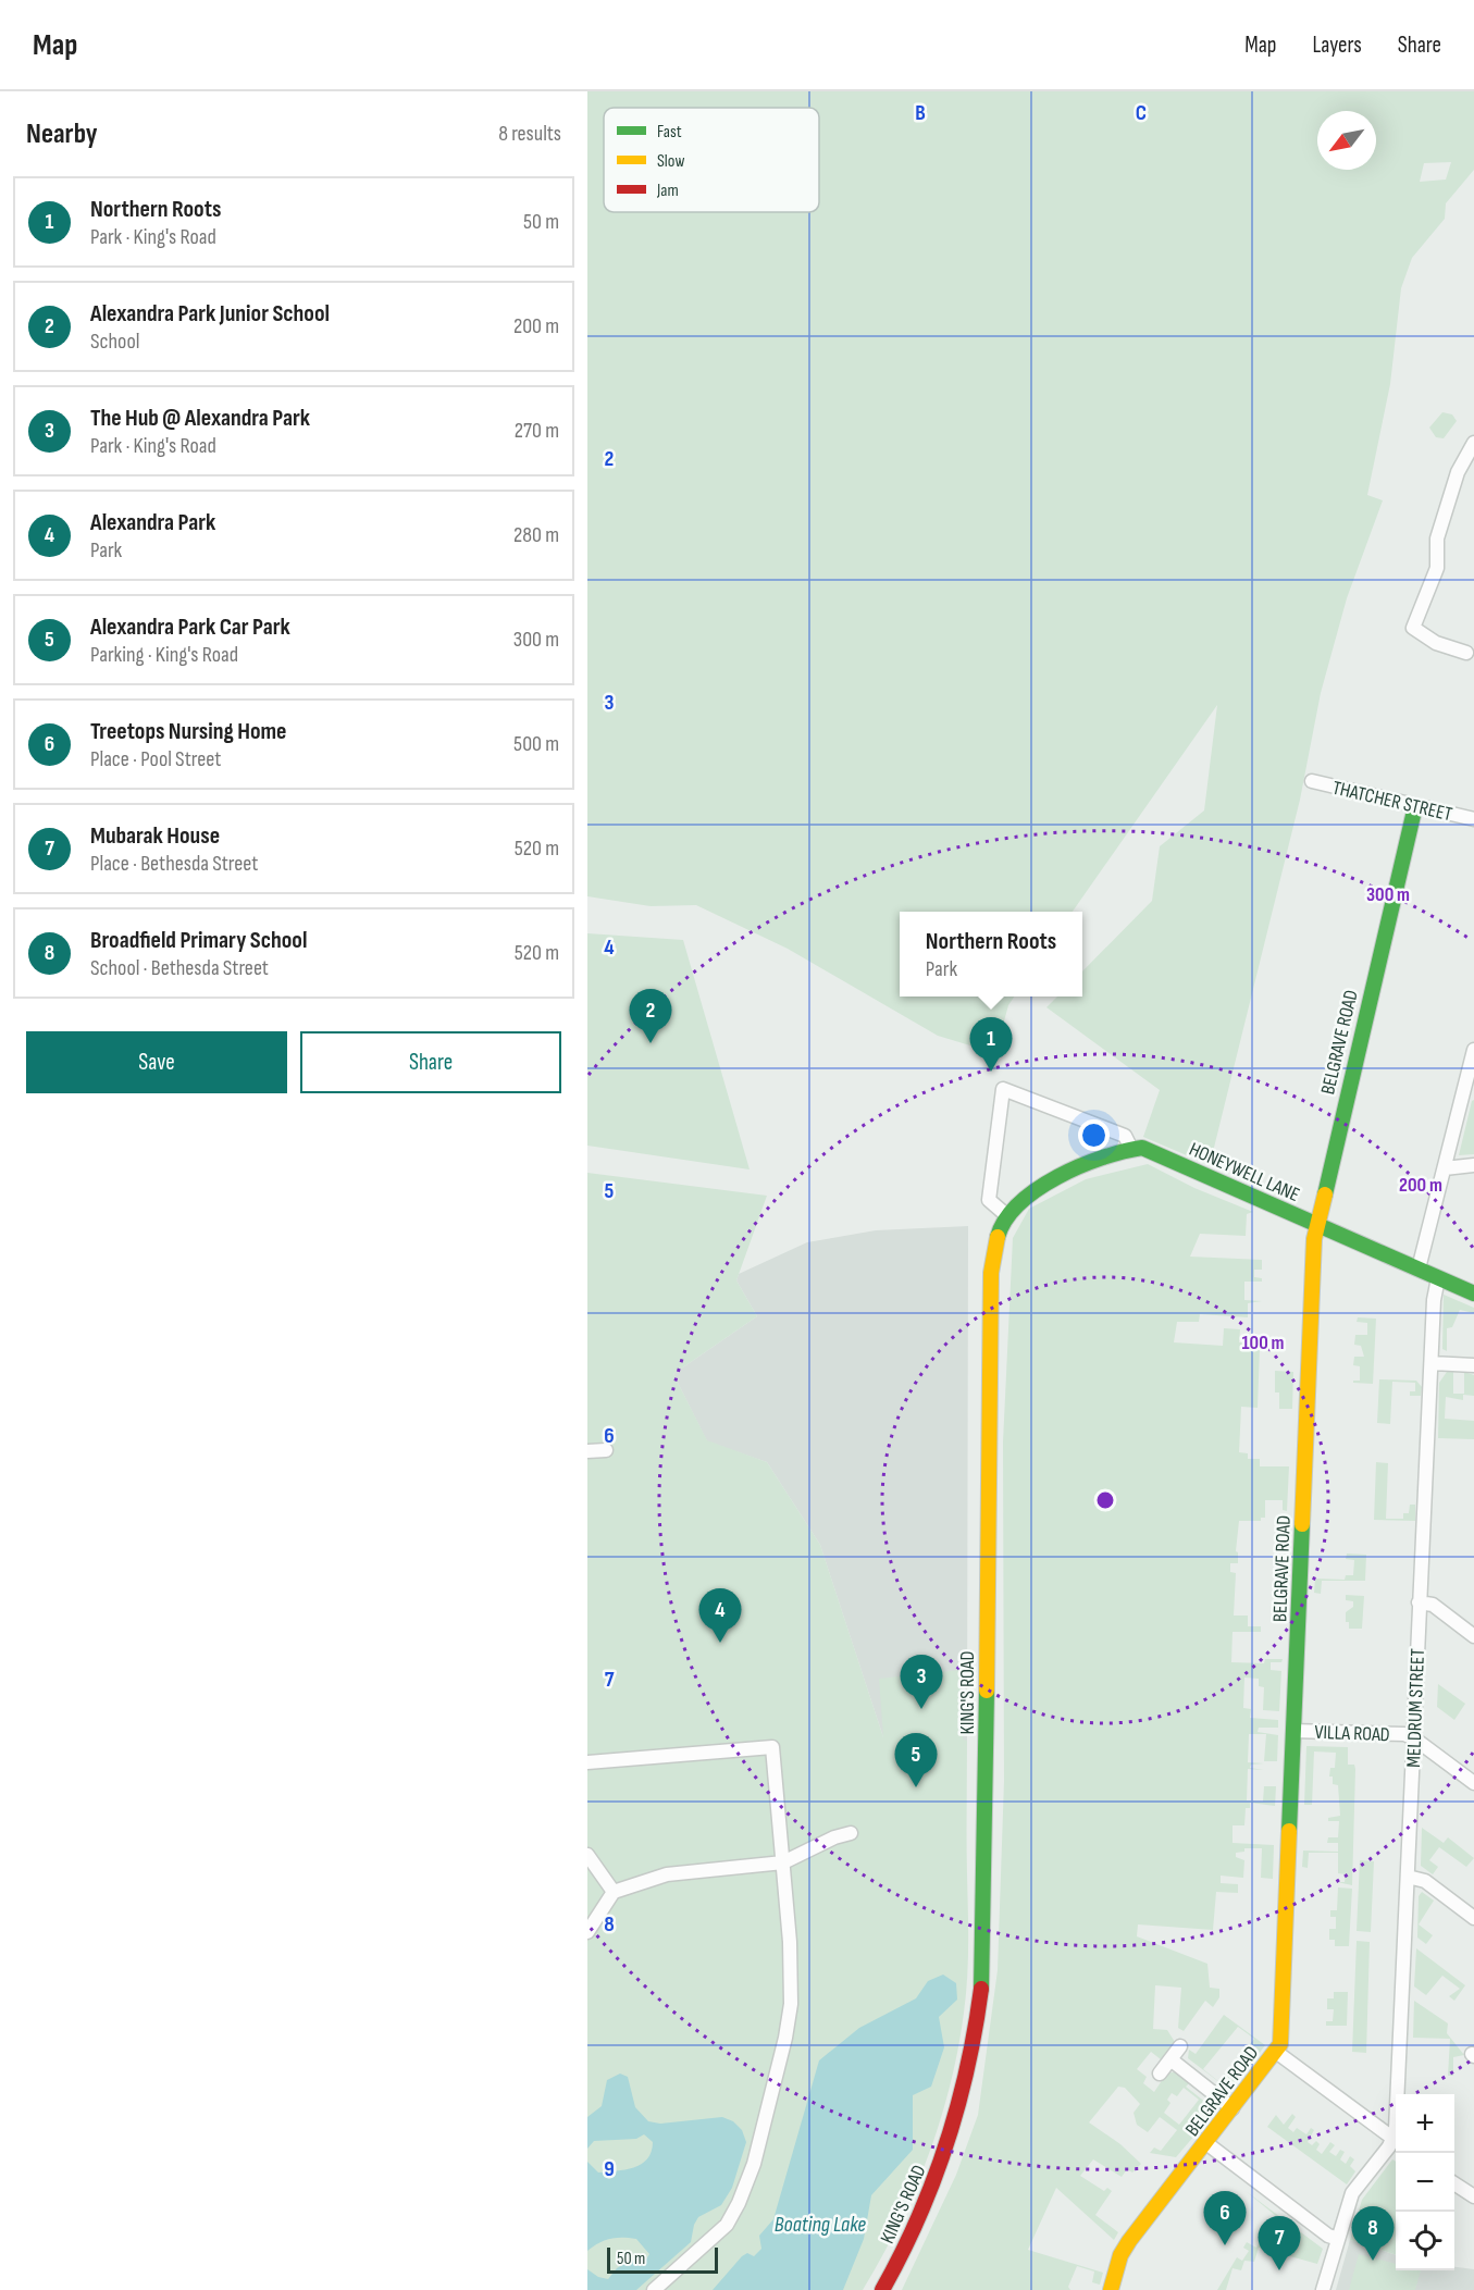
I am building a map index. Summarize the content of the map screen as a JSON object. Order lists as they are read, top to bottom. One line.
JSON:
{"streets":{"street":["THATCHER STREET","BELGRAVE ROAD","HONEYWELL LANE","KING'S ROAD","MELDRUM STREET","VILLA ROAD"]},"crossings":[["THATCHER STREET","BELGRAVE ROAD"],["BELGRAVE ROAD","HONEYWELL LANE"],["BELGRAVE ROAD","VILLA ROAD"],["HONEYWELL LANE","KING'S ROAD"],["HONEYWELL LANE","MELDRUM STREET"],["MELDRUM STREET","VILLA ROAD"]],"water":["Boating Lake"],"legend":["Fast","Slow","Jam"],"scale_bar":"50 m","north":"bottom left","page":{"header":"Map","nav":["Map","Layers","Share"],"heading":["Nearby","8 results"],"list":[{"mark":"1","name":"Northern Roots","note":"Park · King's Road","value":"50 m"},{"mark":"2","name":"Alexandra Park Junior School","note":"School","value":"200 m"},{"mark":"3","name":"The Hub @ Alexandra Park","note":"Park · King's Road","value":"270 m"},{"mark":"4","name":"Alexandra Park","note":"Park","value":"280 m"},{"mark":"5","name":"Alexandra Park Car Park","note":"Parking · King's Road","value":"300 m"},{"mark":"6","name":"Treetops Nursing Home","note":"Place · Pool Street","value":"500 m"},{"mark":"7","name":"Mubarak House","note":"Place · Bethesda Street","value":"520 m"},{"mark":"8","name":"Broadfield Primary School","note":"School · Bethesda Street","value":"520 m"}],"popup":["Northern Roots","Park"],"pins":["2","1","4","3","5","6","8","7"],"buttons":["Save","Share"],"map_buttons":["+","−"],"scale":"50 m"},"grid":{"columns":["B","C"],"rows":["2","3","4","5","6","7","8","9"]},"rings":["300 m","200 m","100 m"]}
